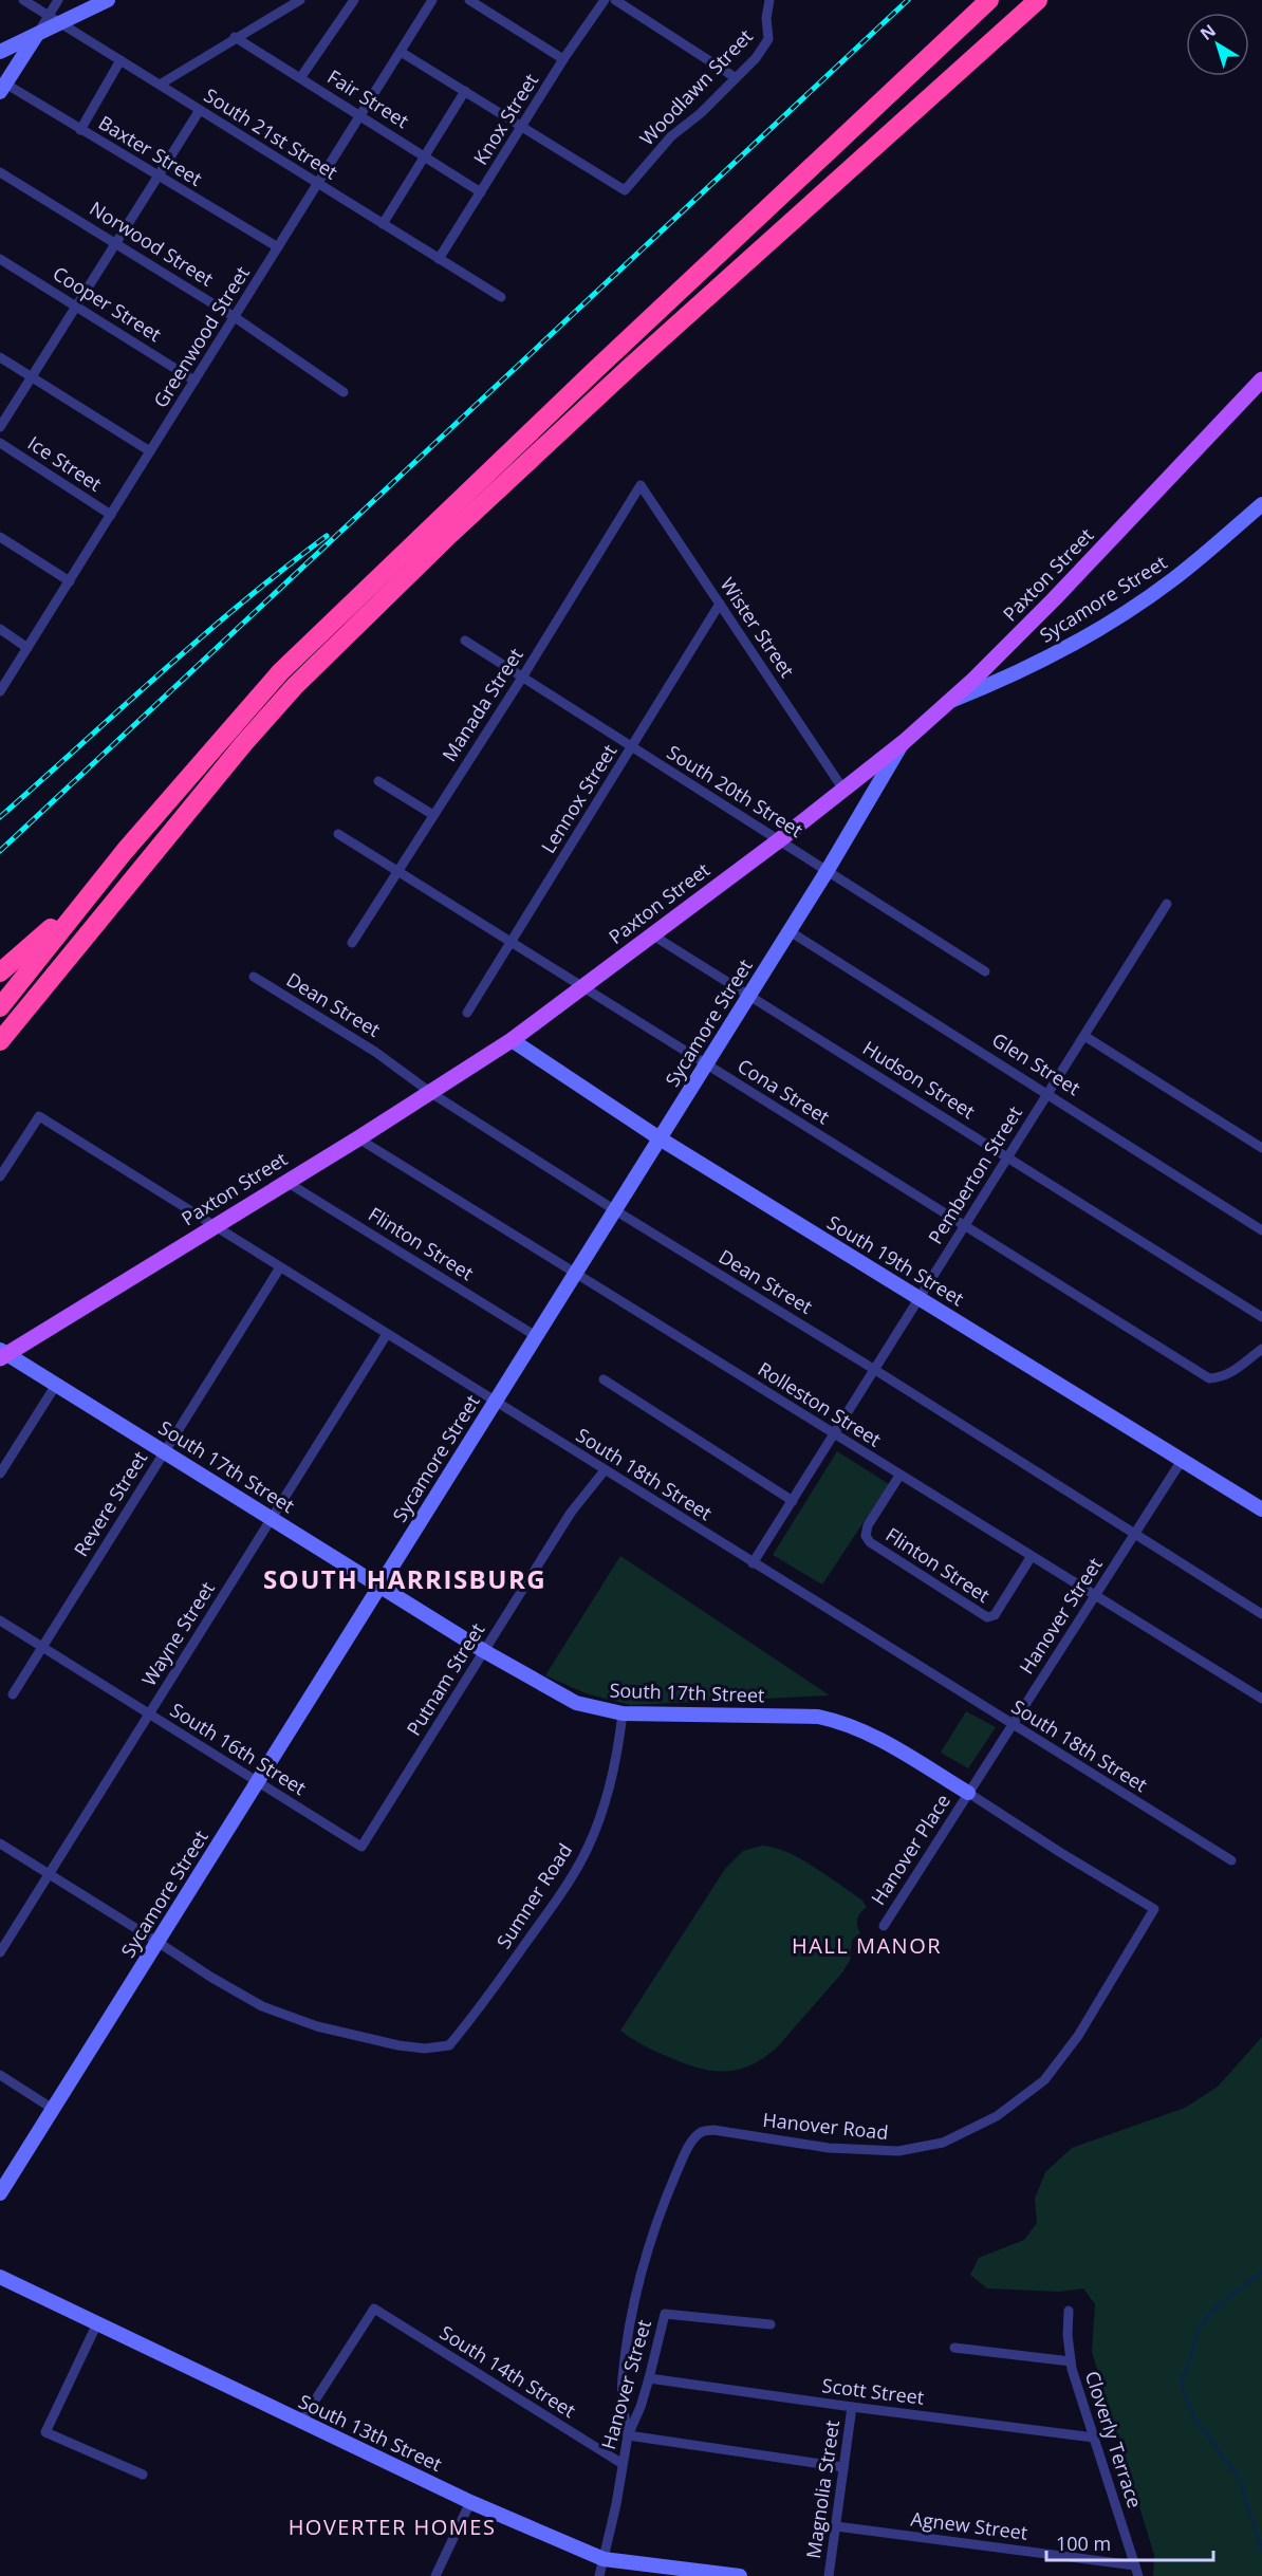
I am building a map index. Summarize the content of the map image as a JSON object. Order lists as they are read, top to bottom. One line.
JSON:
{"streets":{"main road":["Paxton Street"],"street":["Woodlawn Street","Fair Street","Knox Street","South 21st Street","Baxter Street","Norwood Street","Cooper Street","Greenwood Street","Ice Street","Sycamore Street","Wister Street","Manada Street","South 20th Street","Lennox Street","Dean Street","Glen Street","Hudson Street","Cona Street","Pemberton Street","Flinton Street","South 19th Street","Rolleston Street","South 17th Street","South 18th Street","Revere Street","Hanover Street","Wayne Street","Putnam Street","South 16th Street","Hanover Place","Sumner Road","Hanover Road","South 14th Street","Scott Street","South 13th Street","Cloverly Terrace","Magnolia Street","Agnew Street"]},"crossings":[["Woodlawn Street","Knox Street"],["Fair Street","Knox Street"],["Fair Street","Greenwood Street"],["Knox Street","South 21st Street"],["South 21st Street","Greenwood Street"],["Baxter Street","Greenwood Street"],["Norwood Street","Greenwood Street"],["Cooper Street","Greenwood Street"],["Greenwood Street","Ice Street"],["Paxton Street","Sycamore Street"],["Paxton Street","Wister Street"],["Paxton Street","South 20th Street"],["Paxton Street","Dean Street"],["Paxton Street","Hudson Street"],["Paxton Street","Cona Street"],["Paxton Street","Flinton Street"],["Paxton Street","South 19th Street"],["Paxton Street","Rolleston Street"],["Paxton Street","South 17th Street"],["Paxton Street","South 18th Street"],["Sycamore Street","South 20th Street"],["Sycamore Street","Dean Street"],["Sycamore Street","Glen Street"],["Sycamore Street","Hudson Street"],["Sycamore Street","Cona Street"],["Sycamore Street","Flinton Street"],["Sycamore Street","South 19th Street"],["Sycamore Street","Rolleston Street"],["Sycamore Street","South 17th Street"],["Sycamore Street","South 18th Street"],["Sycamore Street","South 16th Street"],["Sycamore Street","Sumner Road"],["Wister Street","Manada Street"],["Wister Street","Lennox Street"],["Manada Street","South 20th Street"],["Manada Street","Cona Street"],["South 20th Street","Lennox Street"],["Lennox Street","Cona Street"],["Dean Street","Pemberton Street"],["Dean Street","Hanover Street"],["Glen Street","Pemberton Street"],["Hudson Street","Pemberton Street"],["Cona Street","Pemberton Street"],["Pemberton Street","South 19th Street"],["Pemberton Street","Rolleston Street"],["Pemberton Street","South 18th Street"],["Flinton Street","Rolleston Street"],["South 19th Street","Hanover Street"],["Rolleston Street","Hanover Street"],["South 17th Street","Revere Street"],["South 17th Street","Hanover Street"],["South 17th Street","Wayne Street"],["South 17th Street","Putnam Street"],["South 17th Street","Hanover Place"],["South 17th Street","Sumner Road"],["South 17th Street","Hanover Road"],["South 18th Street","Revere Street"],["South 18th Street","Hanover Street"],["South 18th Street","Wayne Street"],["South 18th Street","Putnam Street"],["Revere Street","South 16th Street"],["Hanover Street","Hanover Place"],["Hanover Street","Hanover Road"],["Hanover Street","South 14th Street"],["Hanover Street","Scott Street"],["Hanover Street","South 13th Street"],["Wayne Street","South 16th Street"],["Putnam Street","South 16th Street"],["South 14th Street","South 13th Street"],["Scott Street","Cloverly Terrace"],["Scott Street","Magnolia Street"],["Cloverly Terrace","Agnew Street"],["Magnolia Street","Agnew Street"]],"districts":["SOUTH HARRISBURG","HALL MANOR","HOVERTER HOMES"],"scale_bar":"100 m","north":"top left"}
